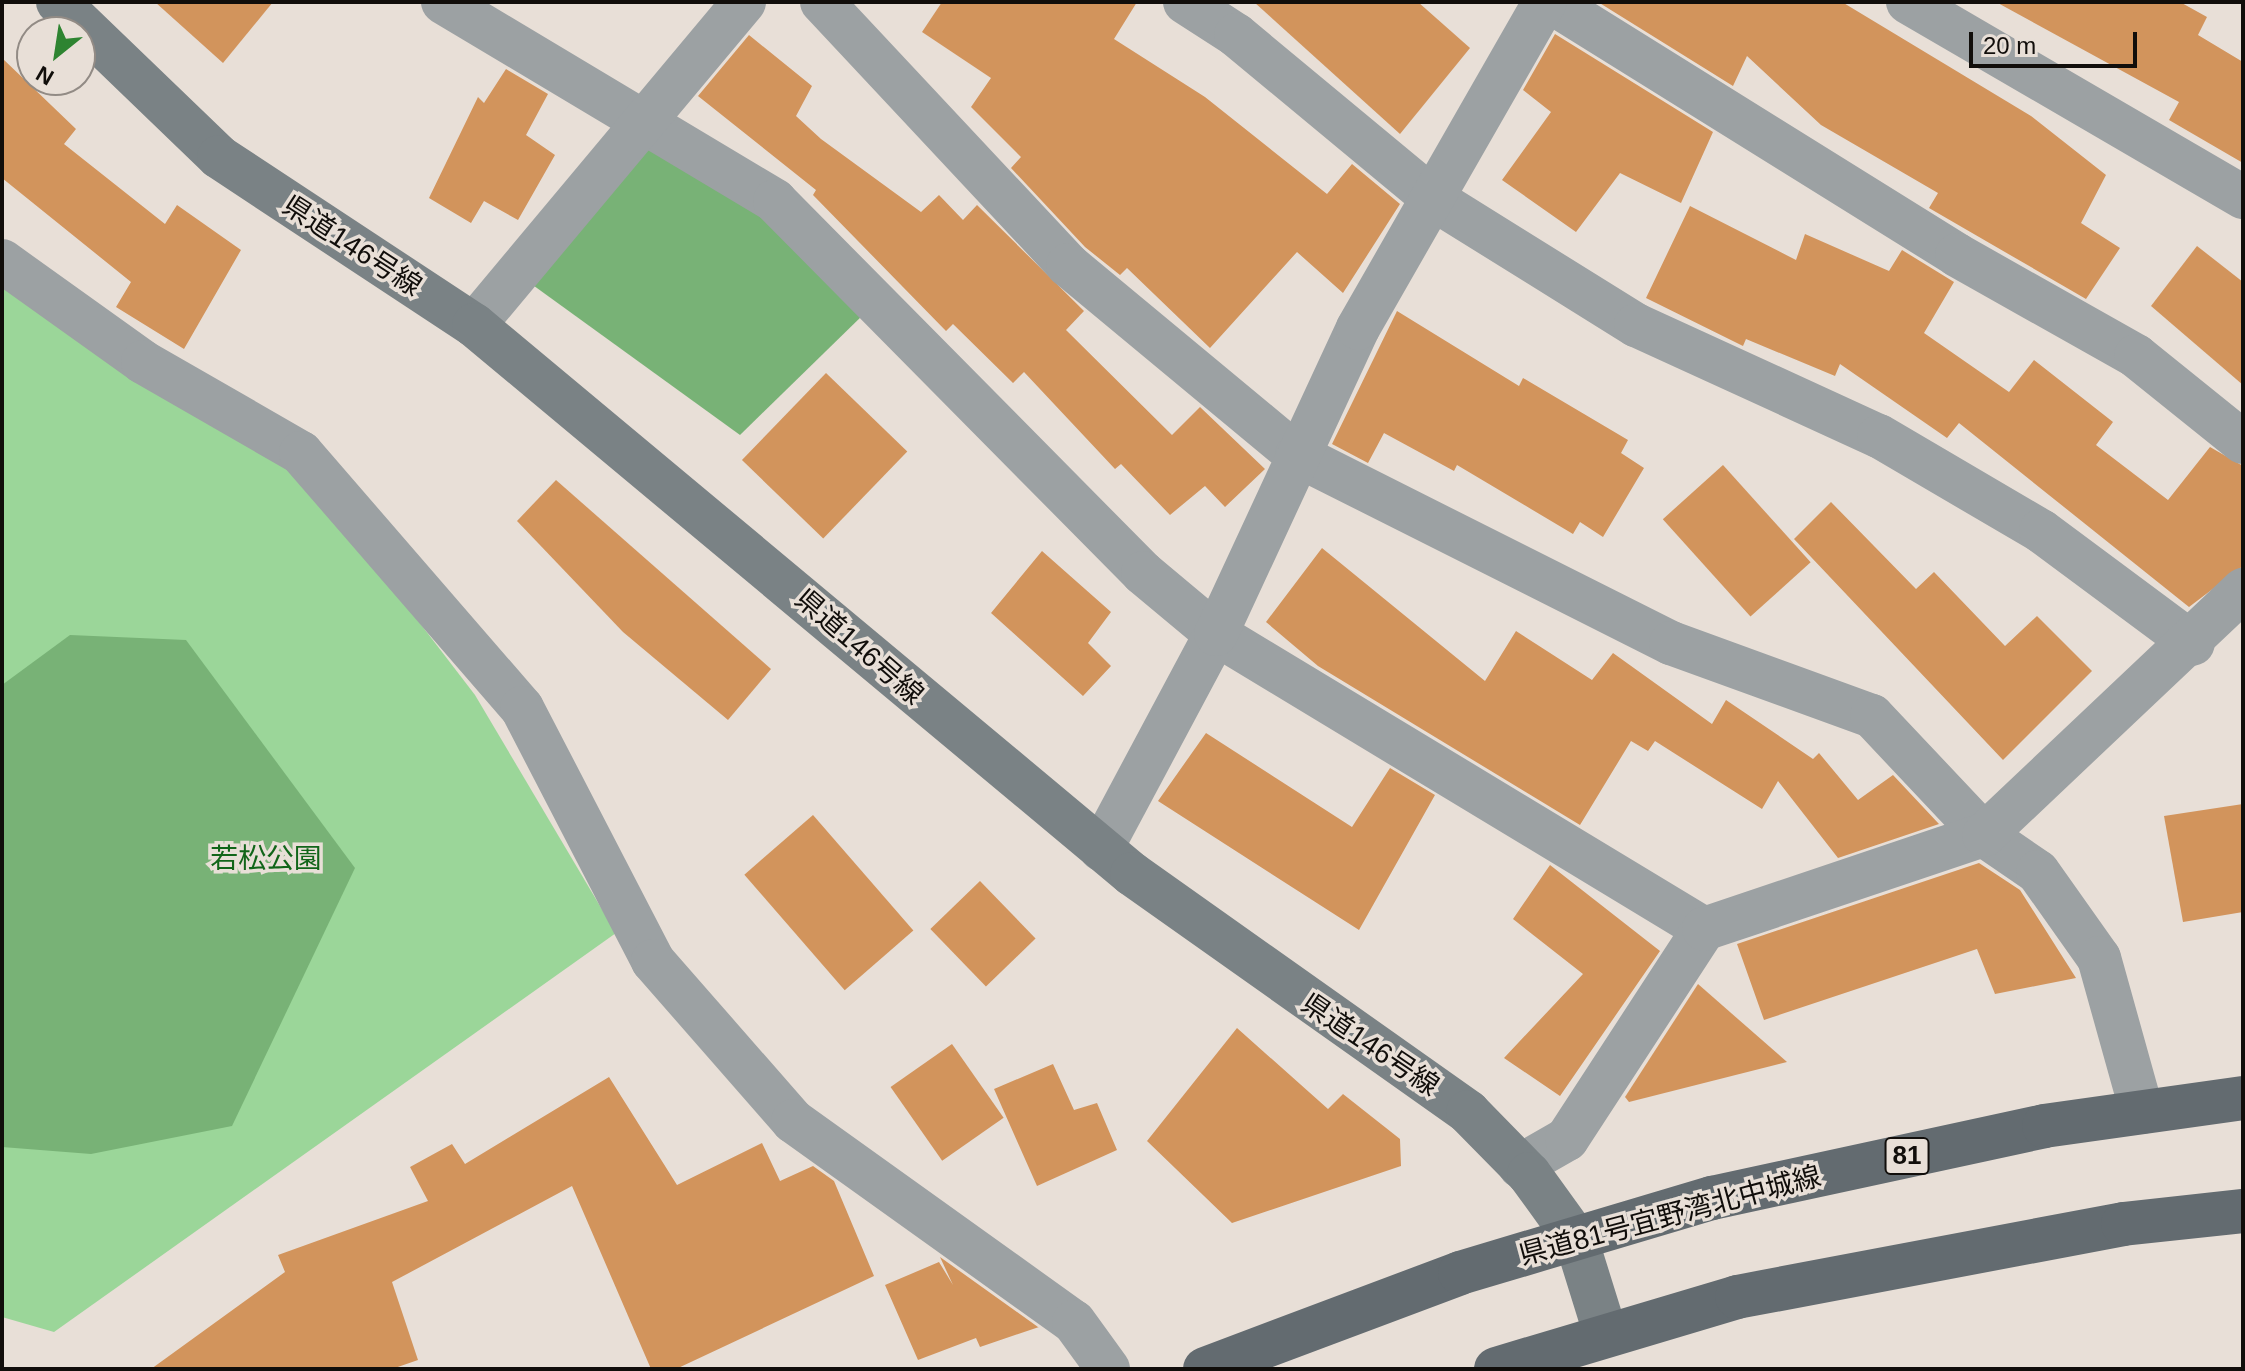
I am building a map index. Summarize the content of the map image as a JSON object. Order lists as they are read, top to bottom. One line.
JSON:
{"streets":{"main road":["県道146号線","81","県道81号宜野湾北中城線"]},"crossings":[["県道146号線","県道81号宜野湾北中城線"]],"parks":["若松公園"],"scale_bar":"20 m","north":"bottom left"}
